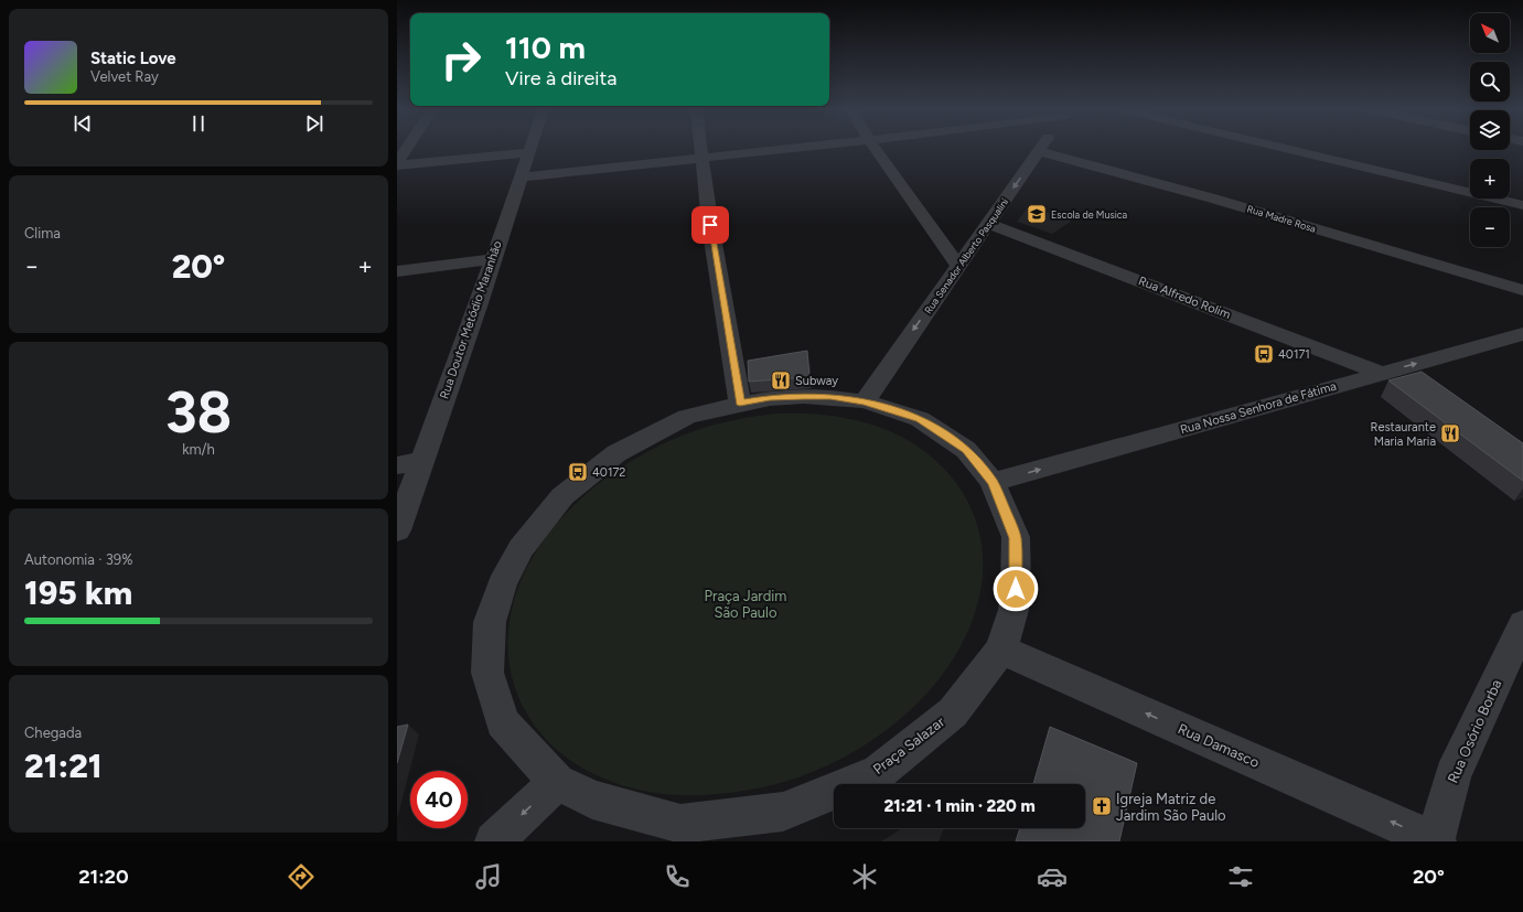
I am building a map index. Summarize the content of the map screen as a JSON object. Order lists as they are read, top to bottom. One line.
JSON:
{"streets":{"street":["Rua Madre Rosa","Rua Senador Alberto Pasqualini","Rua Alfredo Rolim","Rua Doutor Metódio Maranhão","Rua Nossa Senhora de Fátima","Rua Osório Borba","Praça Salazar","Rua Damasco"]},"crossings":[["Rua Madre Rosa","Rua Senador Alberto Pasqualini"],["Rua Senador Alberto Pasqualini","Rua Alfredo Rolim"],["Rua Senador Alberto Pasqualini","Praça Salazar"],["Rua Alfredo Rolim","Rua Nossa Senhora de Fátima"],["Rua Nossa Senhora de Fátima","Praça Salazar"],["Rua Osório Borba","Rua Damasco"],["Praça Salazar","Rua Damasco"]],"one_way":["Rua Senador Alberto Pasqualini","Rua Nossa Senhora de Fátima","Rua Damasco"],"parks":["Praça Jardim São Paulo"],"places":{"school or university":["Escola de Musica"],"bus stop":["40171","40172"],"restaurant":["Subway","Restaurante Maria Maria"],"church":["Igreja Matriz de Jardim São Paulo"]},"north":"top left","page":{"map_buttons":["+","−"],"turn":["110 m","Vire à direita"],"song":["Static Love","Velvet Ray"],"tile":["Clima",["38","km/h"],["Autonomia · 39%","195 km"],["Chegada","21:21"]],"heat":["−","20°","+"],"limit":"40","trip":"21:21 · 1 min · 220 m","tabs":["21:20","20°"]}}
